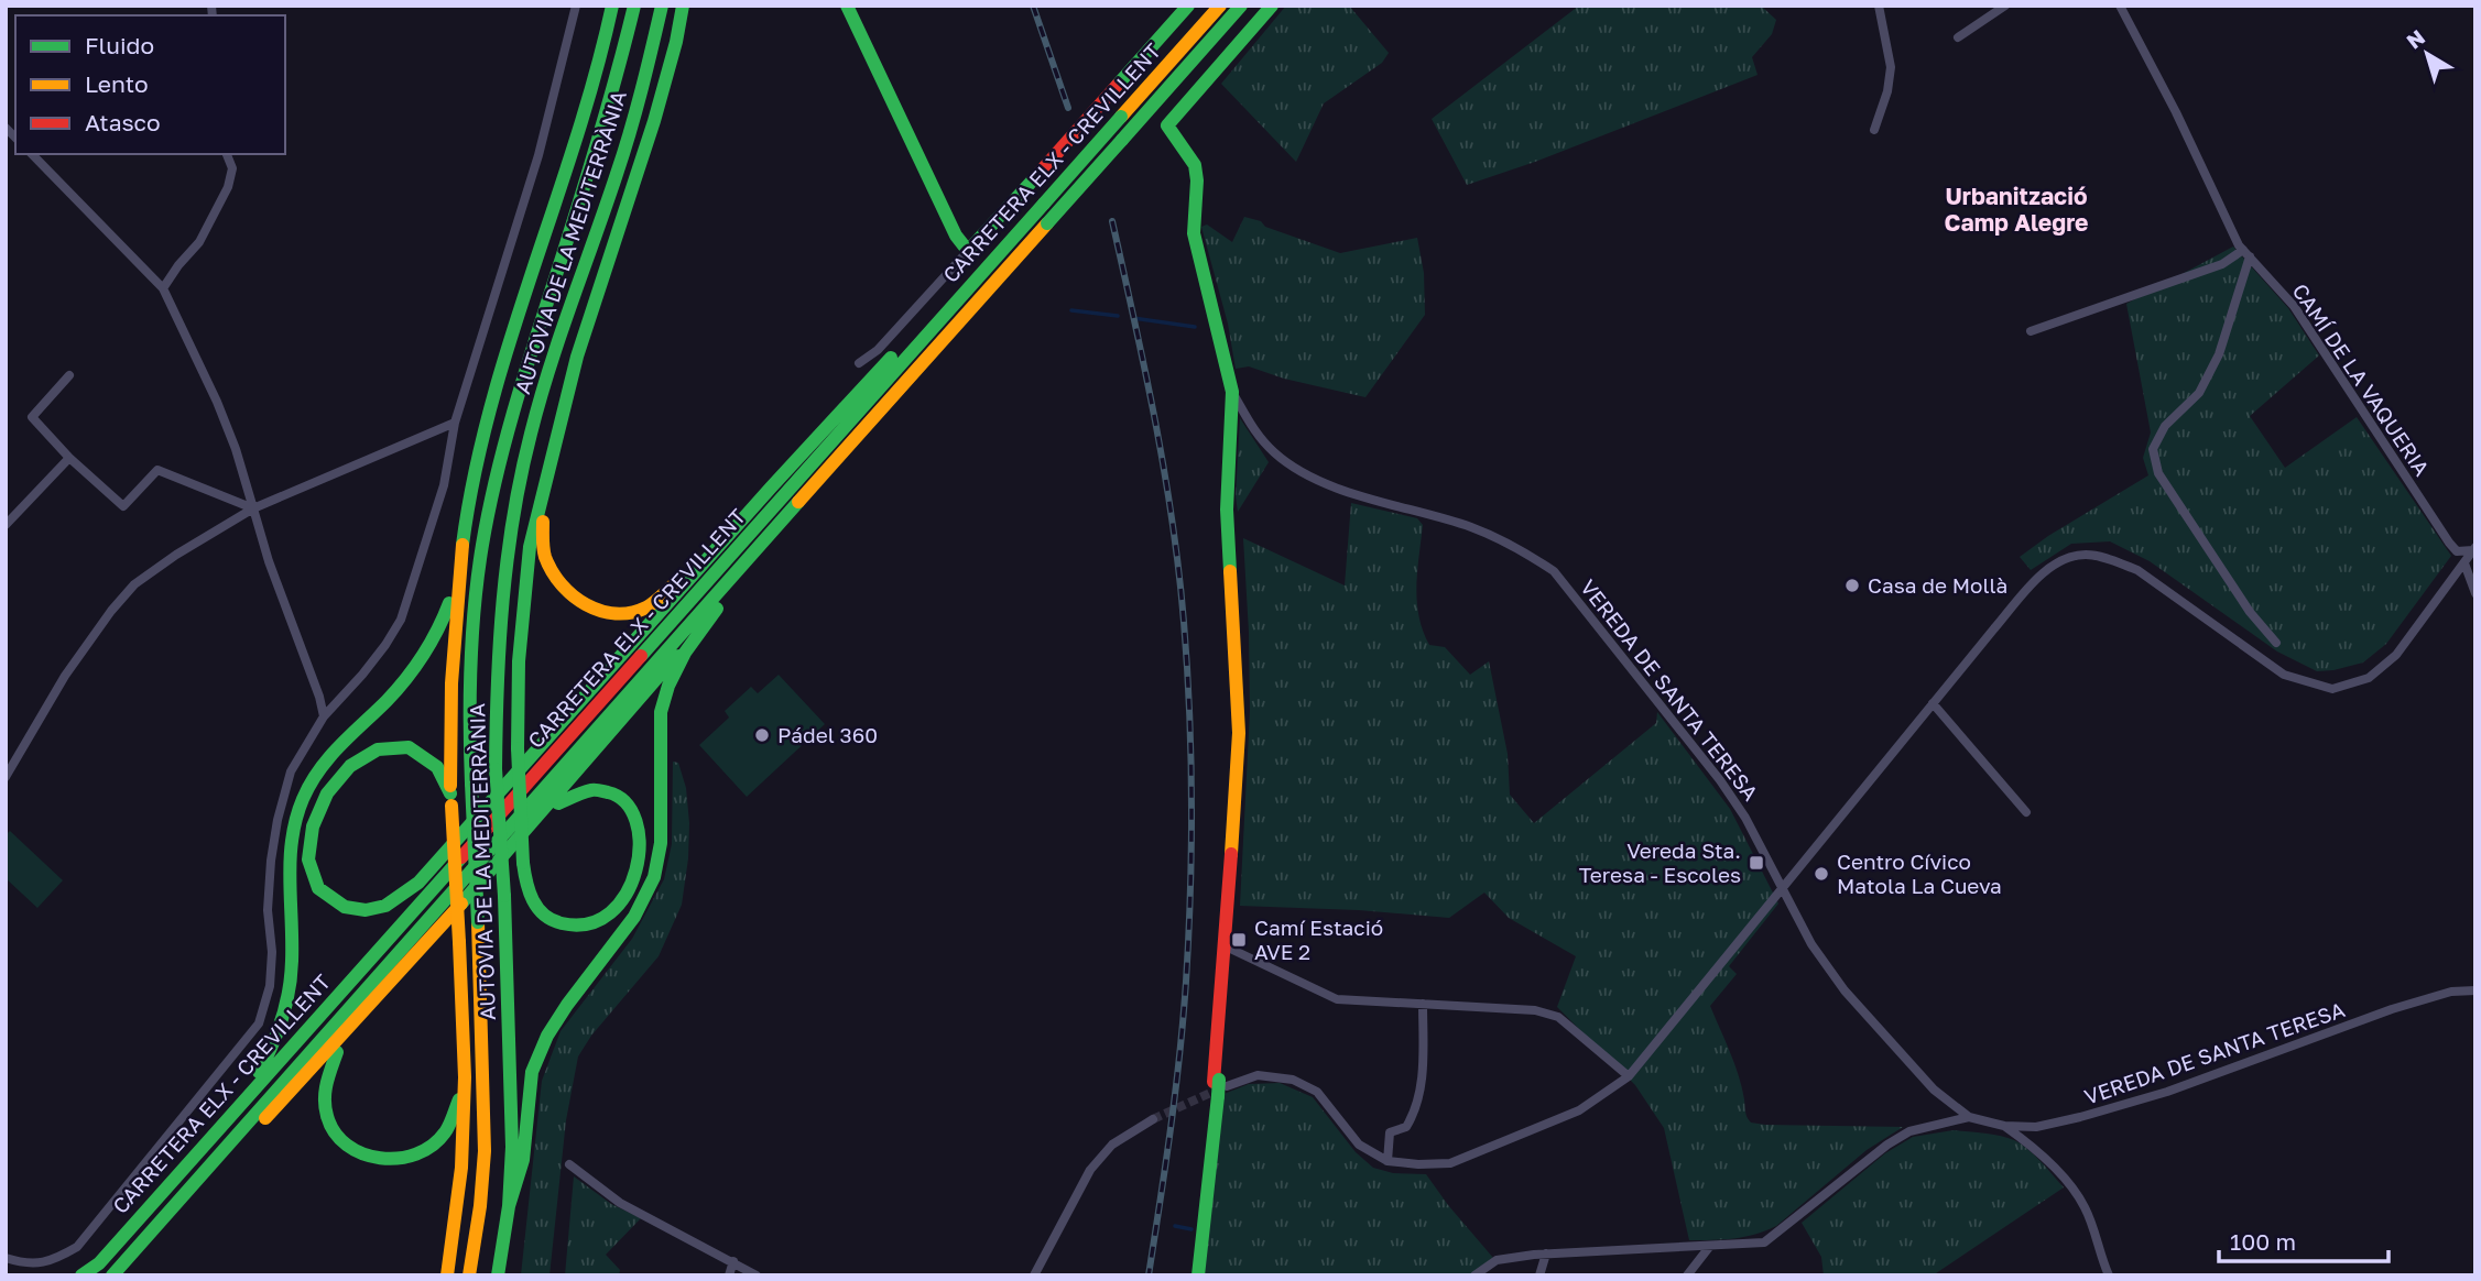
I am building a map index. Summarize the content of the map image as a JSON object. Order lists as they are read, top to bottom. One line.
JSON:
{"streets":{"main road":["CARRETERA ELX - CREVILLENT","AUTOVIA DE LA MEDITERRÀNIA"],"street":["CAMÍ DE LA VAQUERIA","VEREDA DE SANTA TERESA"]},"districts":["Urbanització Camp Alegre"],"places":{"other":["Casa de Mollà","Pádel 360","Centro Cívico Matola La Cueva"],"transit":["Vereda Sta. Teresa - Escoles","Camí Estació AVE 2"]},"legend":["Fluido","Lento","Atasco"],"scale_bar":"100 m","north":"top left"}
